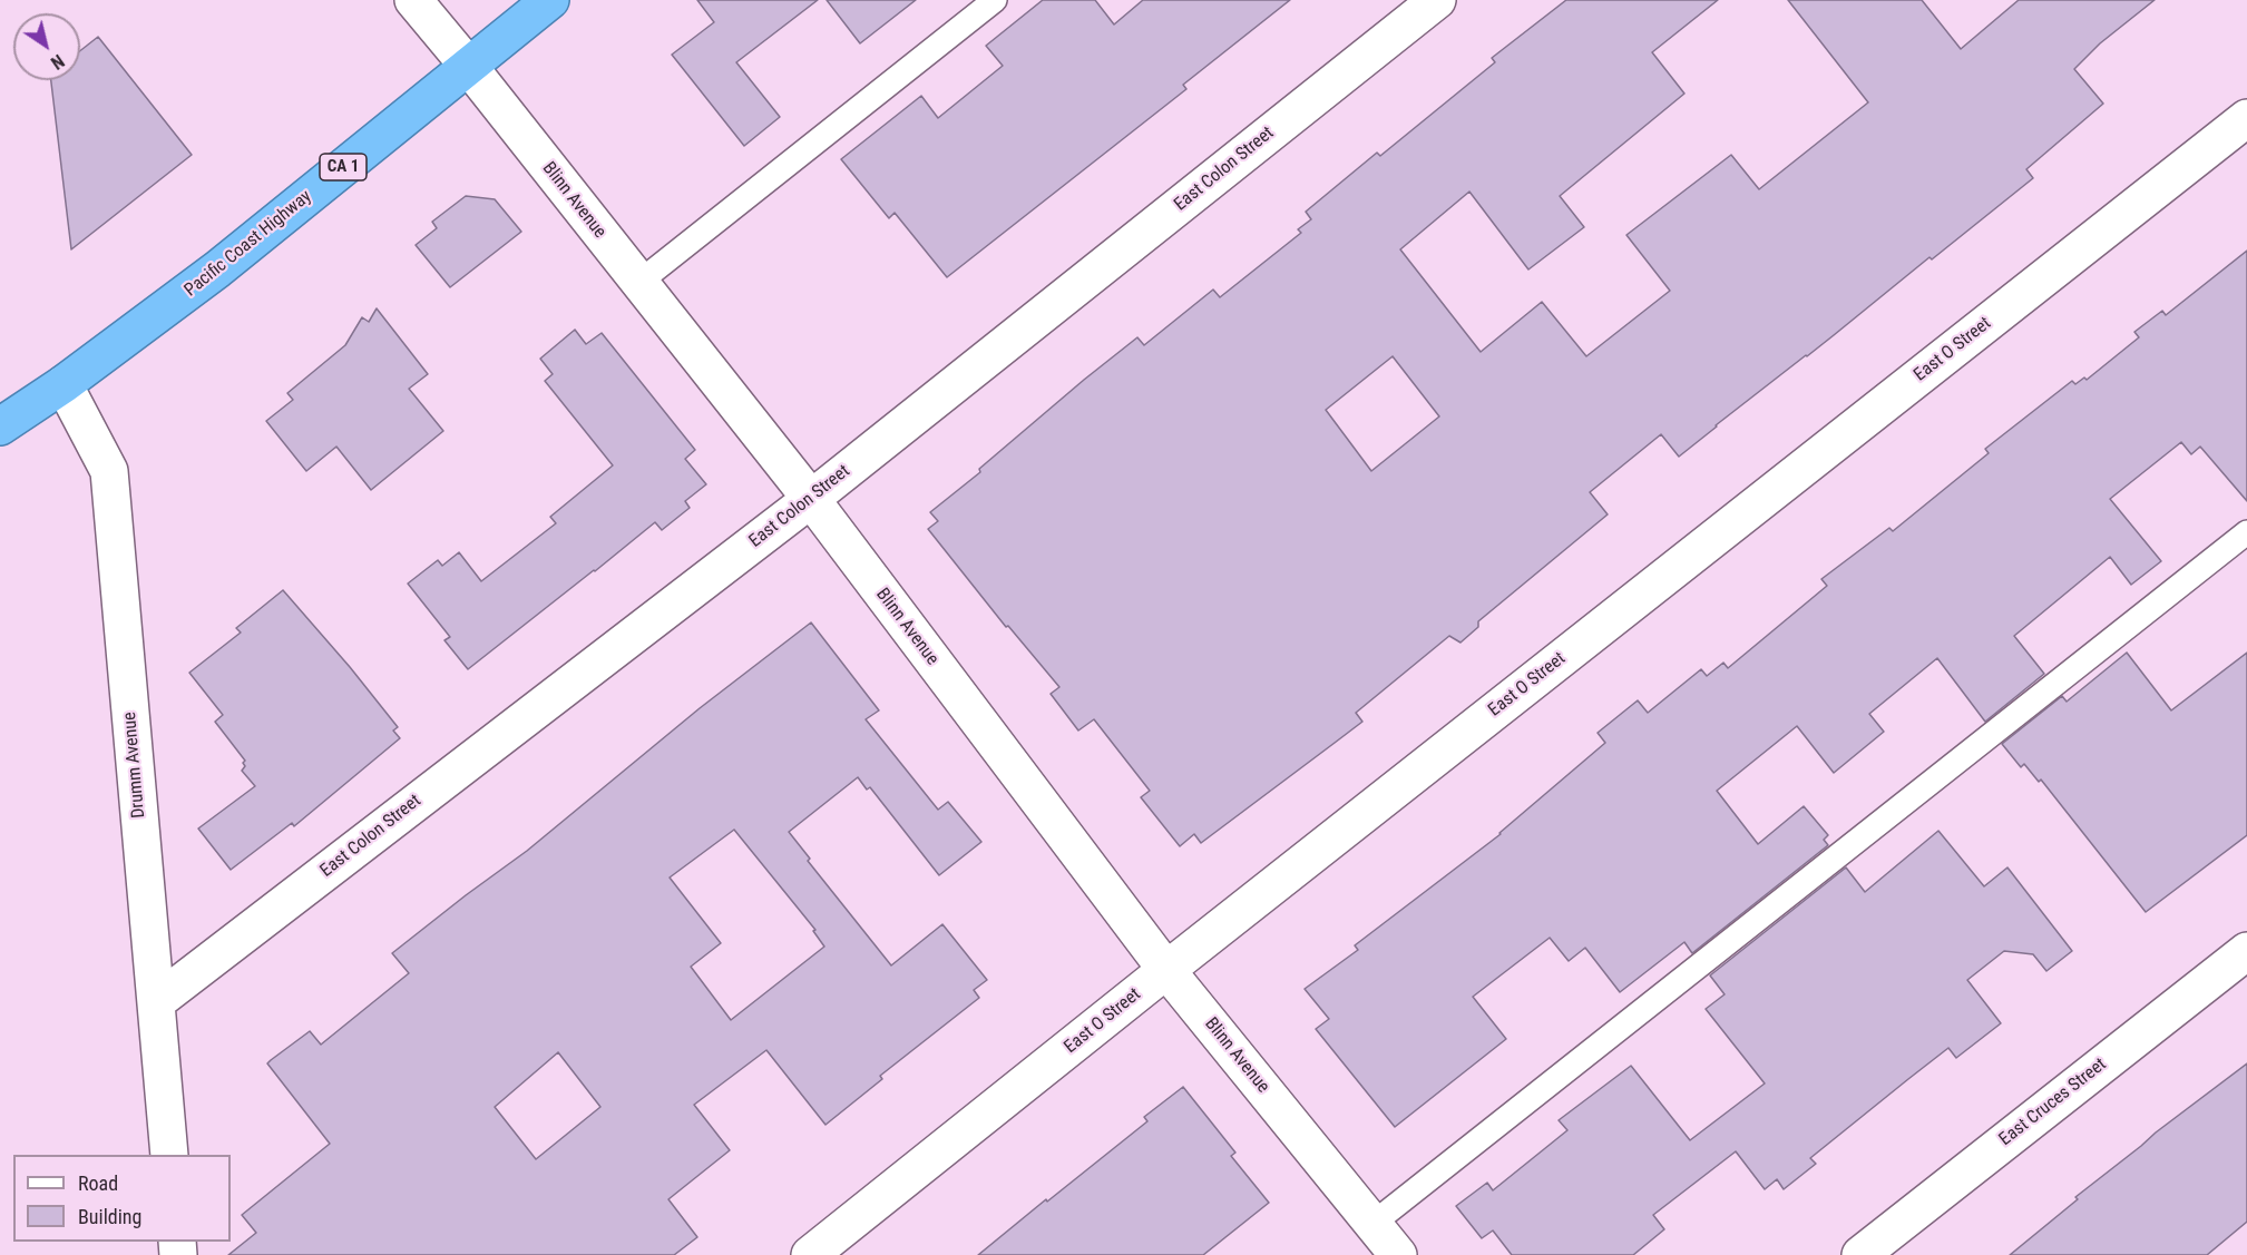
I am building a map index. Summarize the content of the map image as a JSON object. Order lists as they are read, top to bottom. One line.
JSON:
{"streets":{"highway":["CA 1","Pacific Coast Highway"],"street":["East Colon Street","Blinn Avenue","East O Street","Drumm Avenue","East Cruces Street"]},"crossings":[["East Colon Street","Blinn Avenue"],["East Colon Street","Drumm Avenue"],["Blinn Avenue","Pacific Coast Highway"],["Blinn Avenue","East O Street"],["Pacific Coast Highway","Drumm Avenue"]],"legend":["Road","Building"],"north":"bottom right"}
